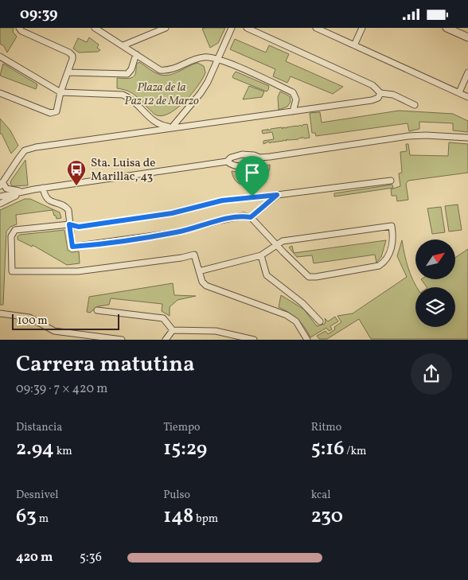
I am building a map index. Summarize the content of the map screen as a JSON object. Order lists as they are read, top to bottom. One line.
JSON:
{"parks":["Plaza de la Paz 12 de Marzo"],"places":{"bus stop":["Sta. Luisa de Marillac, 43"]},"scale_bar":"100 m","north":"top right","page":{"status":"09:39","scale":"100 m","heading":["Carrera matutina","09:39 · 7 × 420 m"],"stats":[["Distancia","2.94 km"],["Tiempo","15:29"],["Ritmo","5:16 /km"],["Desnivel","63 m"],["Pulso","148 bpm"],["kcal","230"]],"list":[{"name":"420 m","note":"5:36"}]}}
